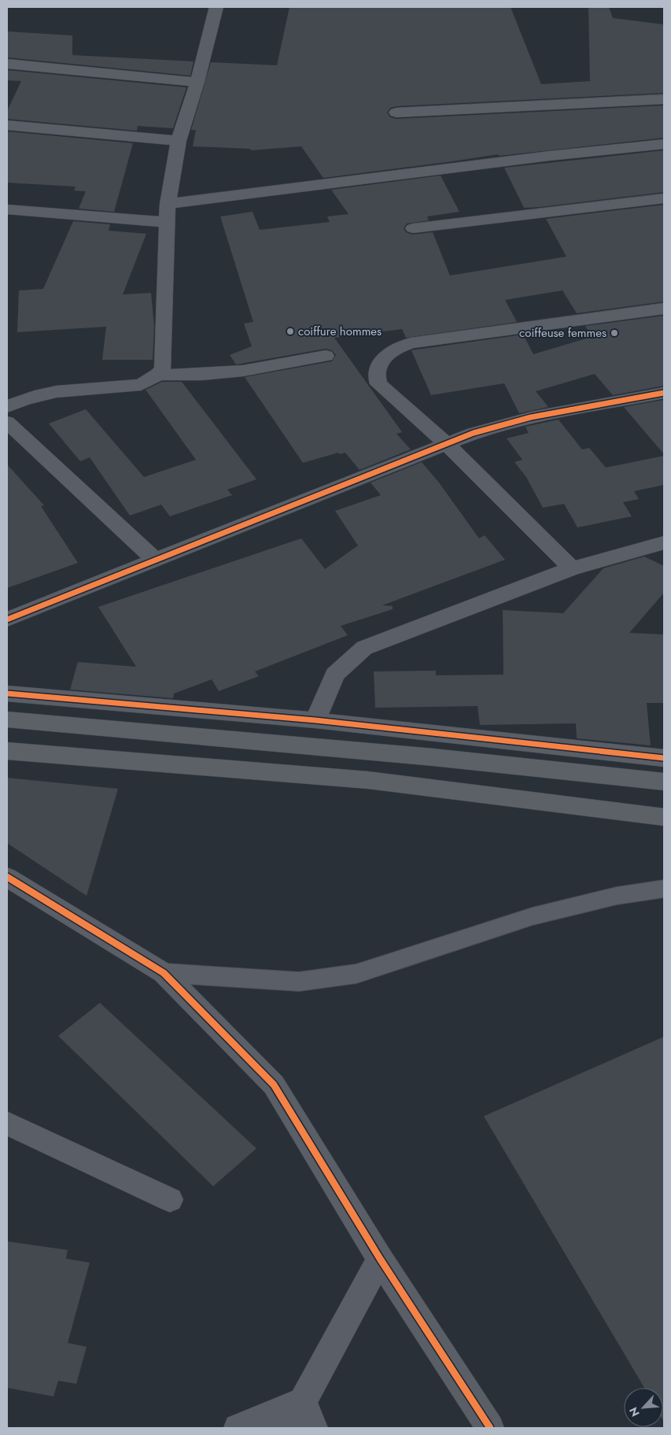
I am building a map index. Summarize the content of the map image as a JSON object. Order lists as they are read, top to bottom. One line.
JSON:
{"places":["coiffure hommes","coiffeuse femmes"],"north":"bottom left"}
